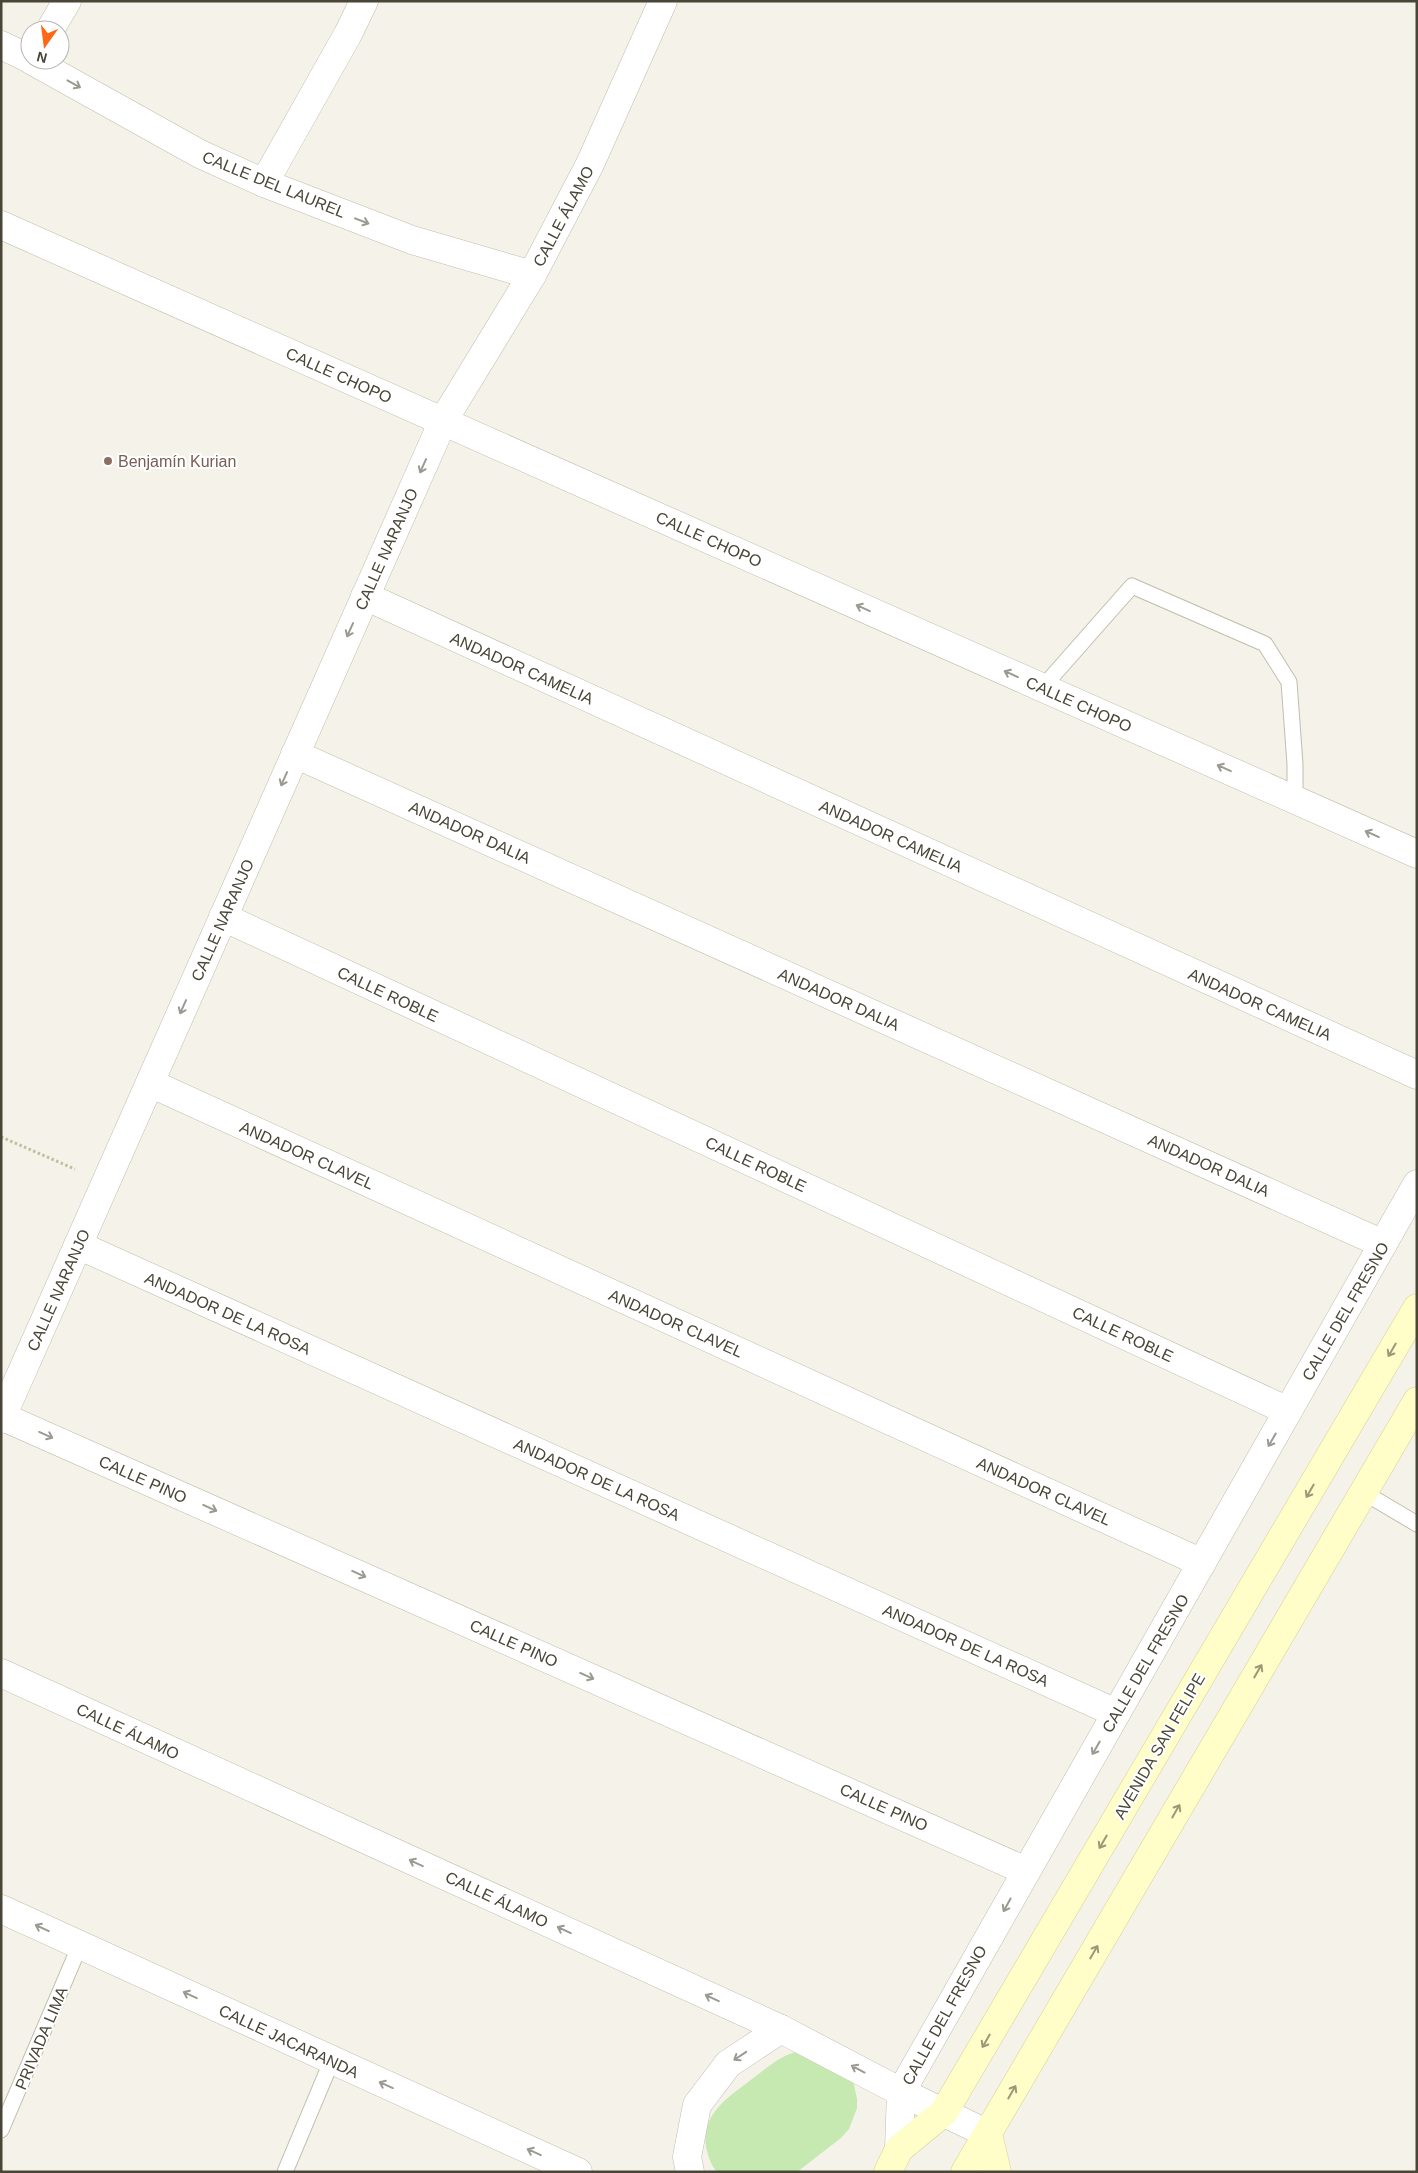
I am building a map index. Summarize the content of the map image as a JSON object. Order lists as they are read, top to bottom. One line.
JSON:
{"streets":{"main road":["AVENIDA SAN FELIPE"],"street":["CALLE DEL LAUREL","CALLE ÁLAMO","CALLE CHOPO","CALLE NARANJO","ANDADOR CAMELIA","ANDADOR DALIA","CALLE ROBLE","ANDADOR CLAVEL","CALLE DEL FRESNO","ANDADOR DE LA ROSA","CALLE PINO","CALLE JACARANDA"],"lane":["PRIVADA LIMA"]},"crossings":[["CALLE DEL LAUREL","CALLE ÁLAMO"],["CALLE ÁLAMO","CALLE CHOPO"],["CALLE ÁLAMO","CALLE NARANJO"],["CALLE ÁLAMO","CALLE DEL FRESNO"],["CALLE ÁLAMO","AVENIDA SAN FELIPE"],["CALLE CHOPO","CALLE NARANJO"],["CALLE NARANJO","ANDADOR CAMELIA"],["CALLE NARANJO","ANDADOR DALIA"],["CALLE NARANJO","CALLE ROBLE"],["CALLE NARANJO","ANDADOR CLAVEL"],["CALLE NARANJO","ANDADOR DE LA ROSA"],["CALLE NARANJO","CALLE PINO"],["ANDADOR DALIA","CALLE DEL FRESNO"],["CALLE ROBLE","CALLE DEL FRESNO"],["ANDADOR CLAVEL","CALLE DEL FRESNO"],["CALLE DEL FRESNO","ANDADOR DE LA ROSA"],["CALLE DEL FRESNO","CALLE PINO"],["CALLE DEL FRESNO","AVENIDA SAN FELIPE"],["PRIVADA LIMA","CALLE JACARANDA"]],"one_way":["CALLE DEL LAUREL","CALLE ÁLAMO","CALLE CHOPO","CALLE NARANJO","CALLE DEL FRESNO","CALLE PINO","CALLE JACARANDA"],"places":["Benjamín Kurian"],"north":"bottom"}
